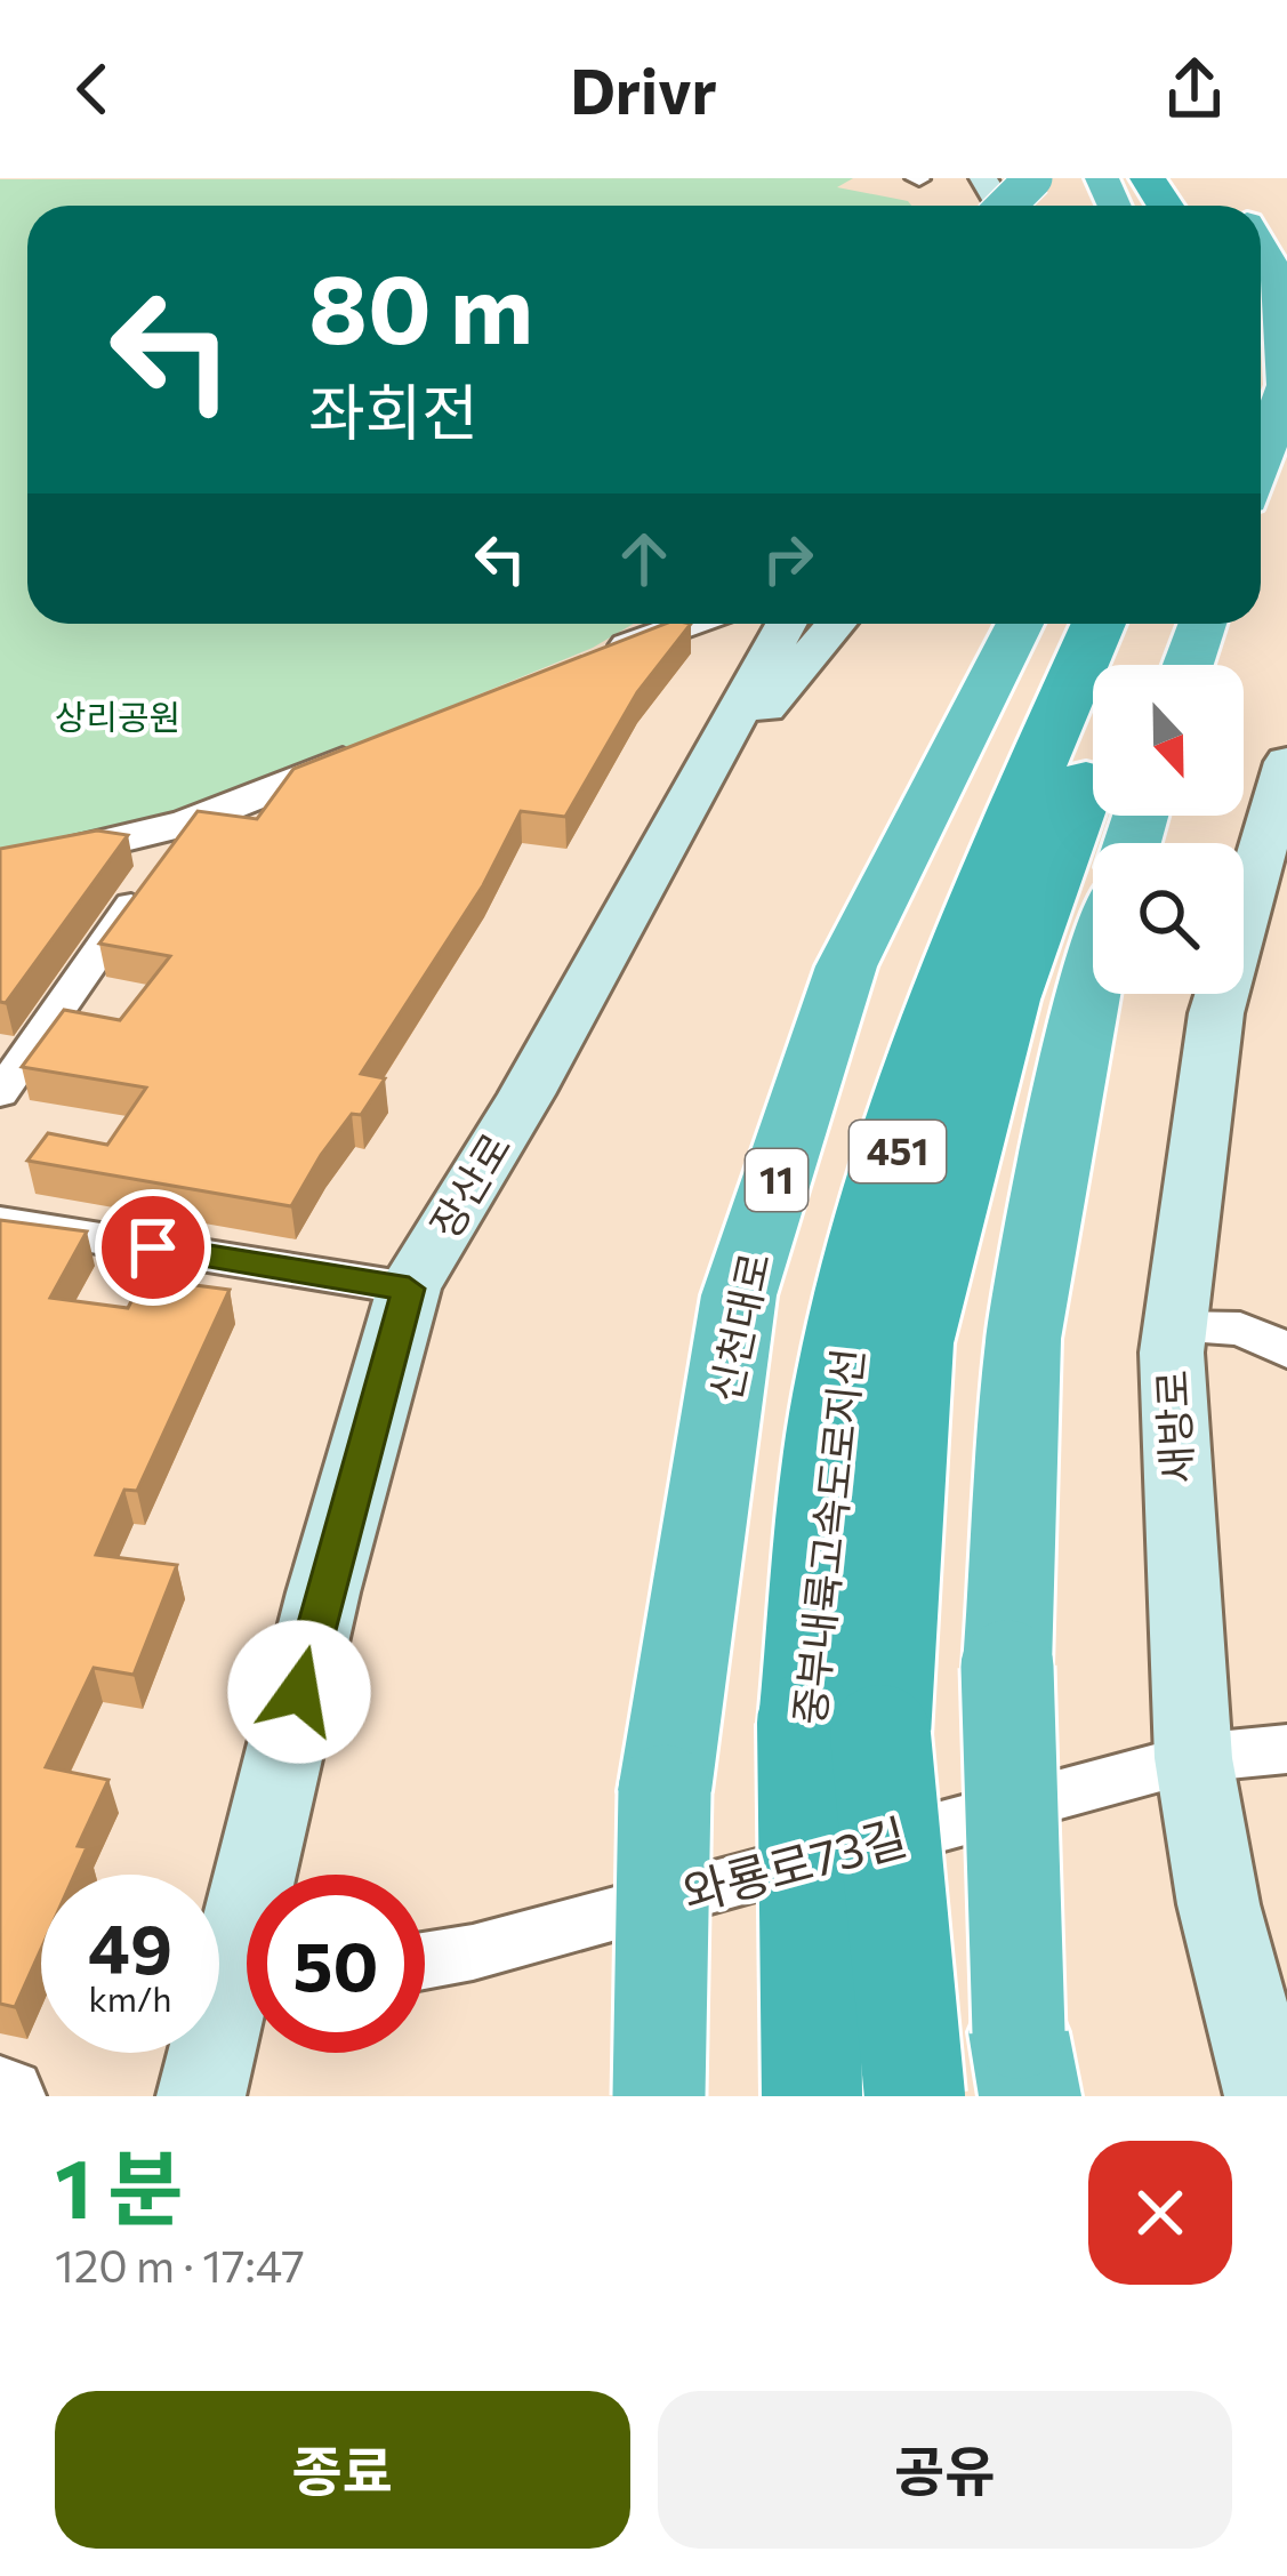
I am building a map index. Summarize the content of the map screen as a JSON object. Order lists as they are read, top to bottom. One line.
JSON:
{"streets":{"highway":["451","11","신천대로","중부내륙고속도로지선"],"main road":["장산로","새방로"],"street":["와룡로73길"]},"crossings":[["새방로","와룡로73길"]],"parks":["상리공원"],"north":"bottom","page":{"header":"Drivr","turn":["80 m","좌회전"],"speed":"49 km/h","limit":"50","heading":["1 분","120 m · 17:47"],"buttons":["종료","공유"]}}
